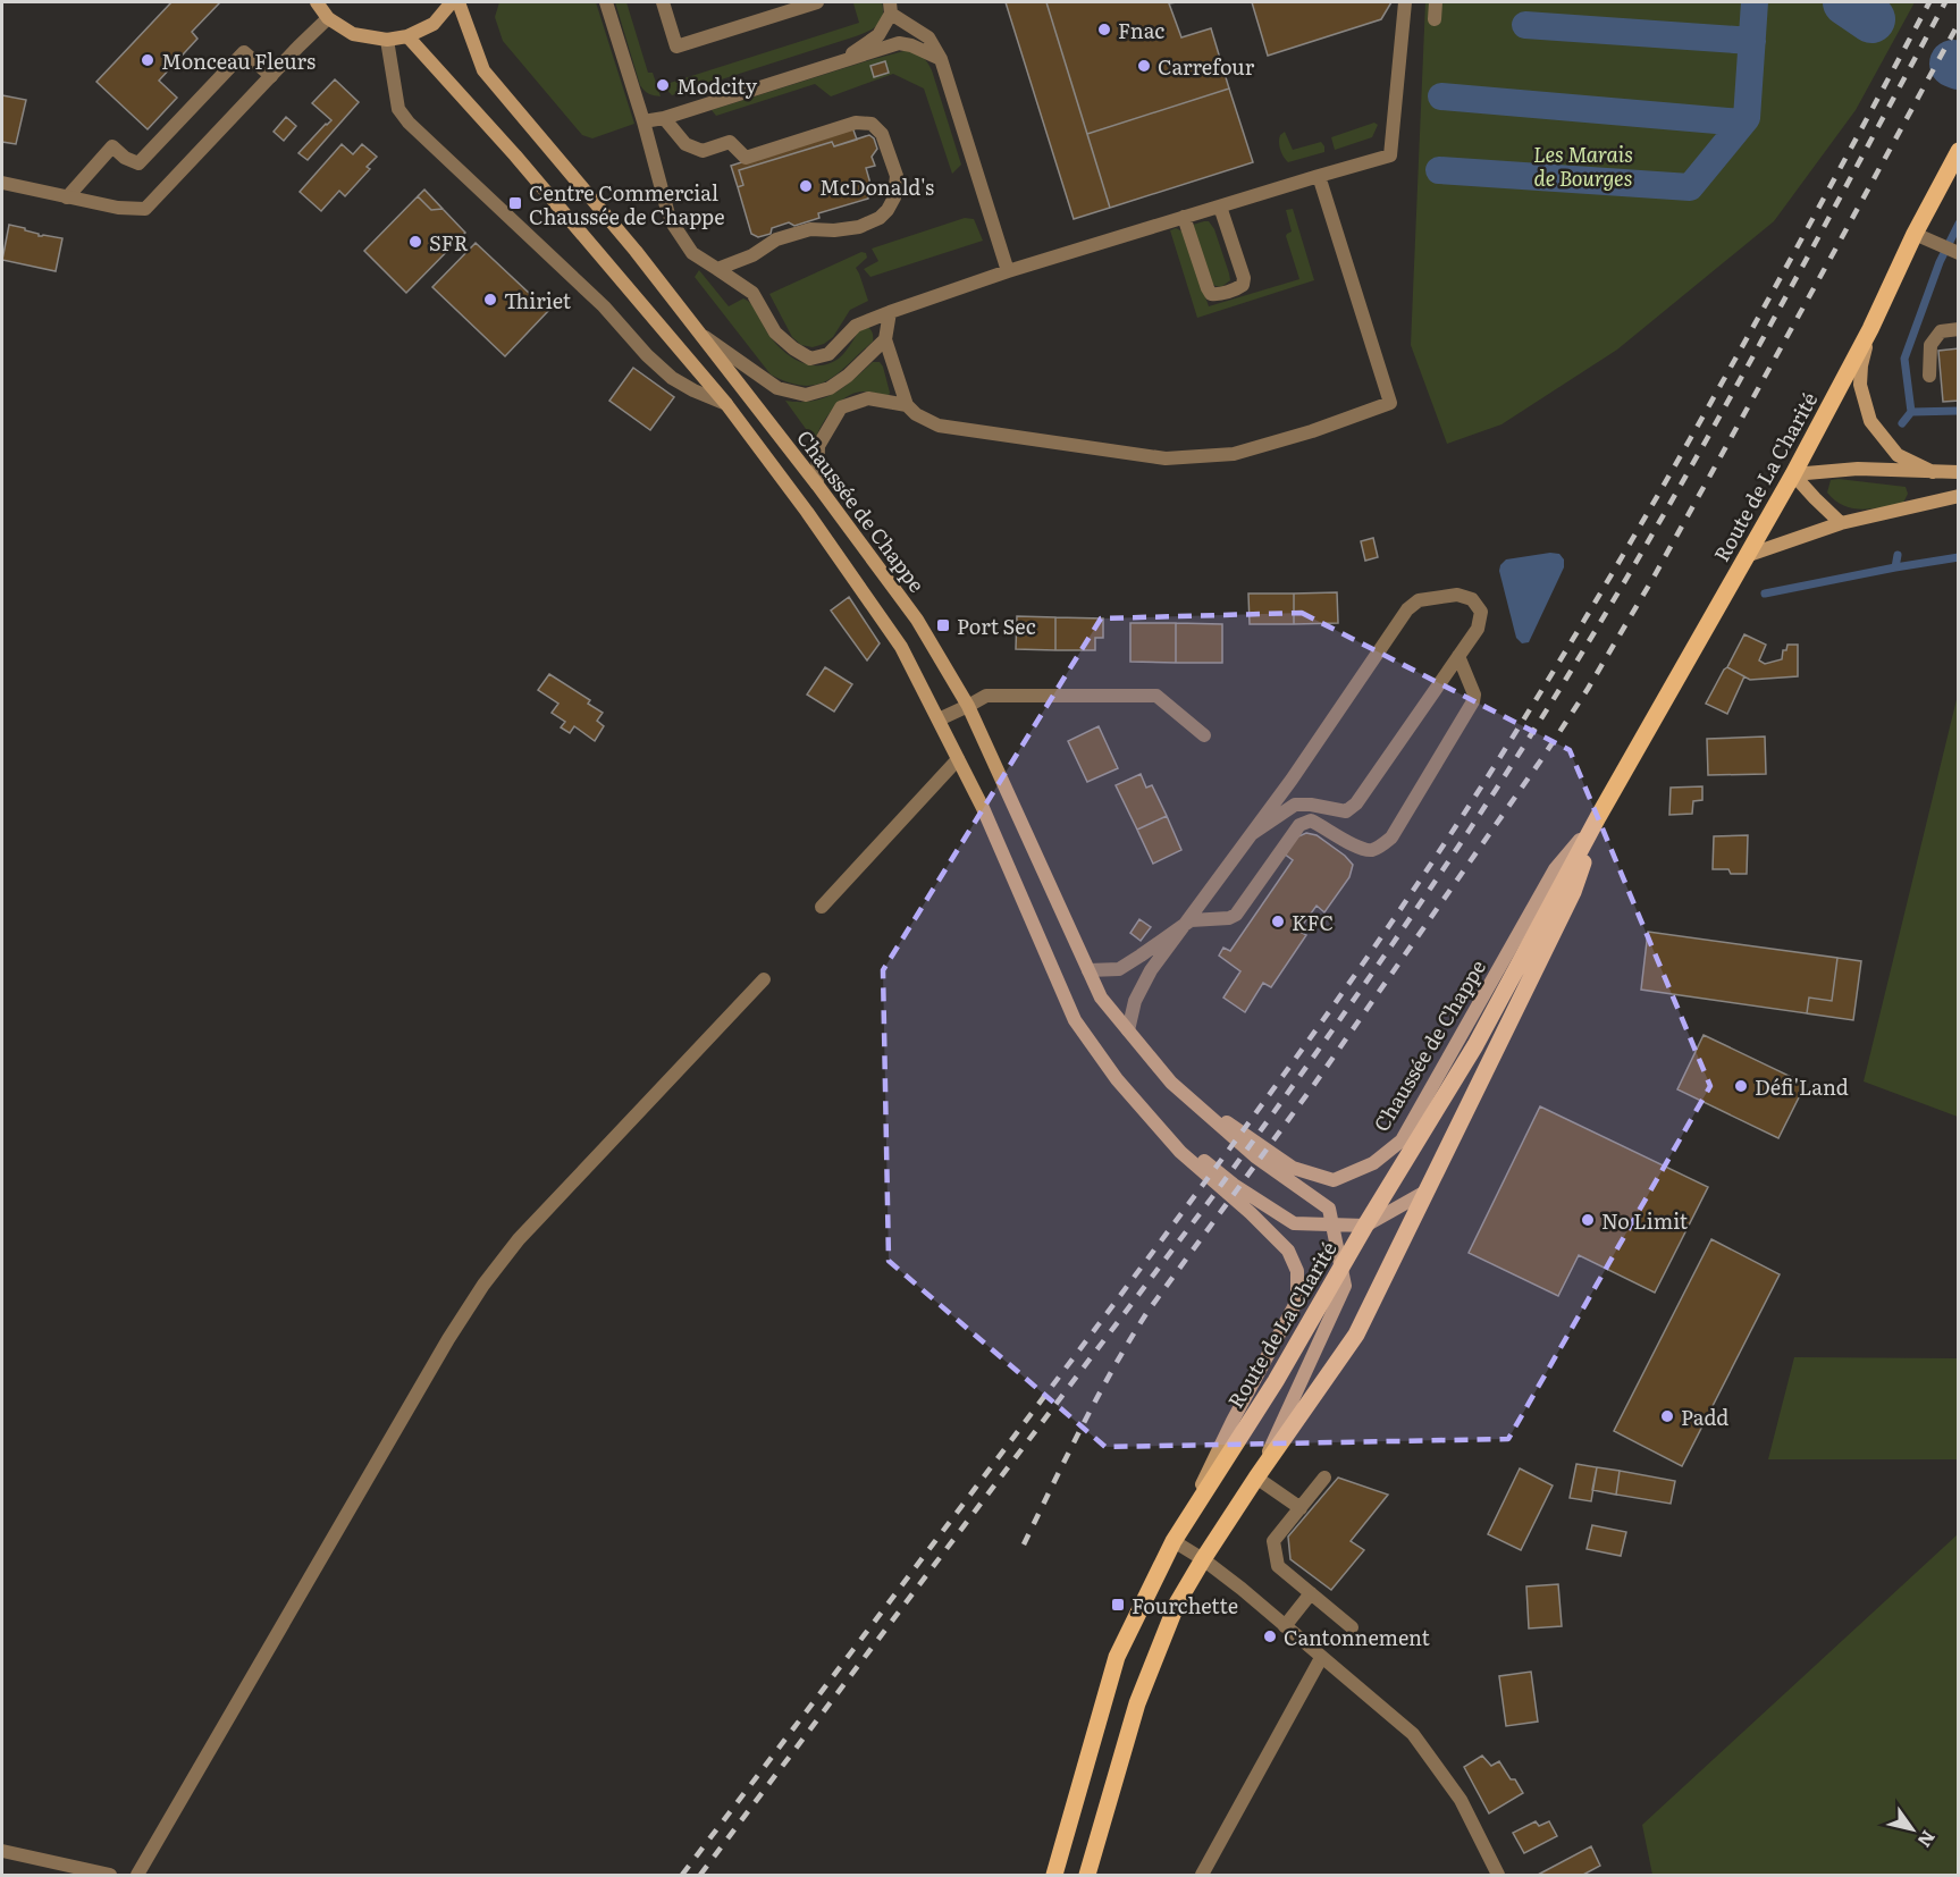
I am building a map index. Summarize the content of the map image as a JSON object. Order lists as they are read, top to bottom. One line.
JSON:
{"streets":{"main road":["Route de La Charité","Chaussée de Chappe"]},"crossings":[["Route de La Charité","Chaussée de Chappe"]],"parks":["Les Marais de Bourges"],"places":{"other":["Fnac","Monceau Fleurs","Carrefour","Modcity","McDonald's","SFR","Thiriet","KFC","Défi'Land","No Limit","Padd","Cantonnement"],"transit":["Centre Commercial Chaussée de Chappe","Port Sec","Fourchette"]},"north":"bottom right"}
